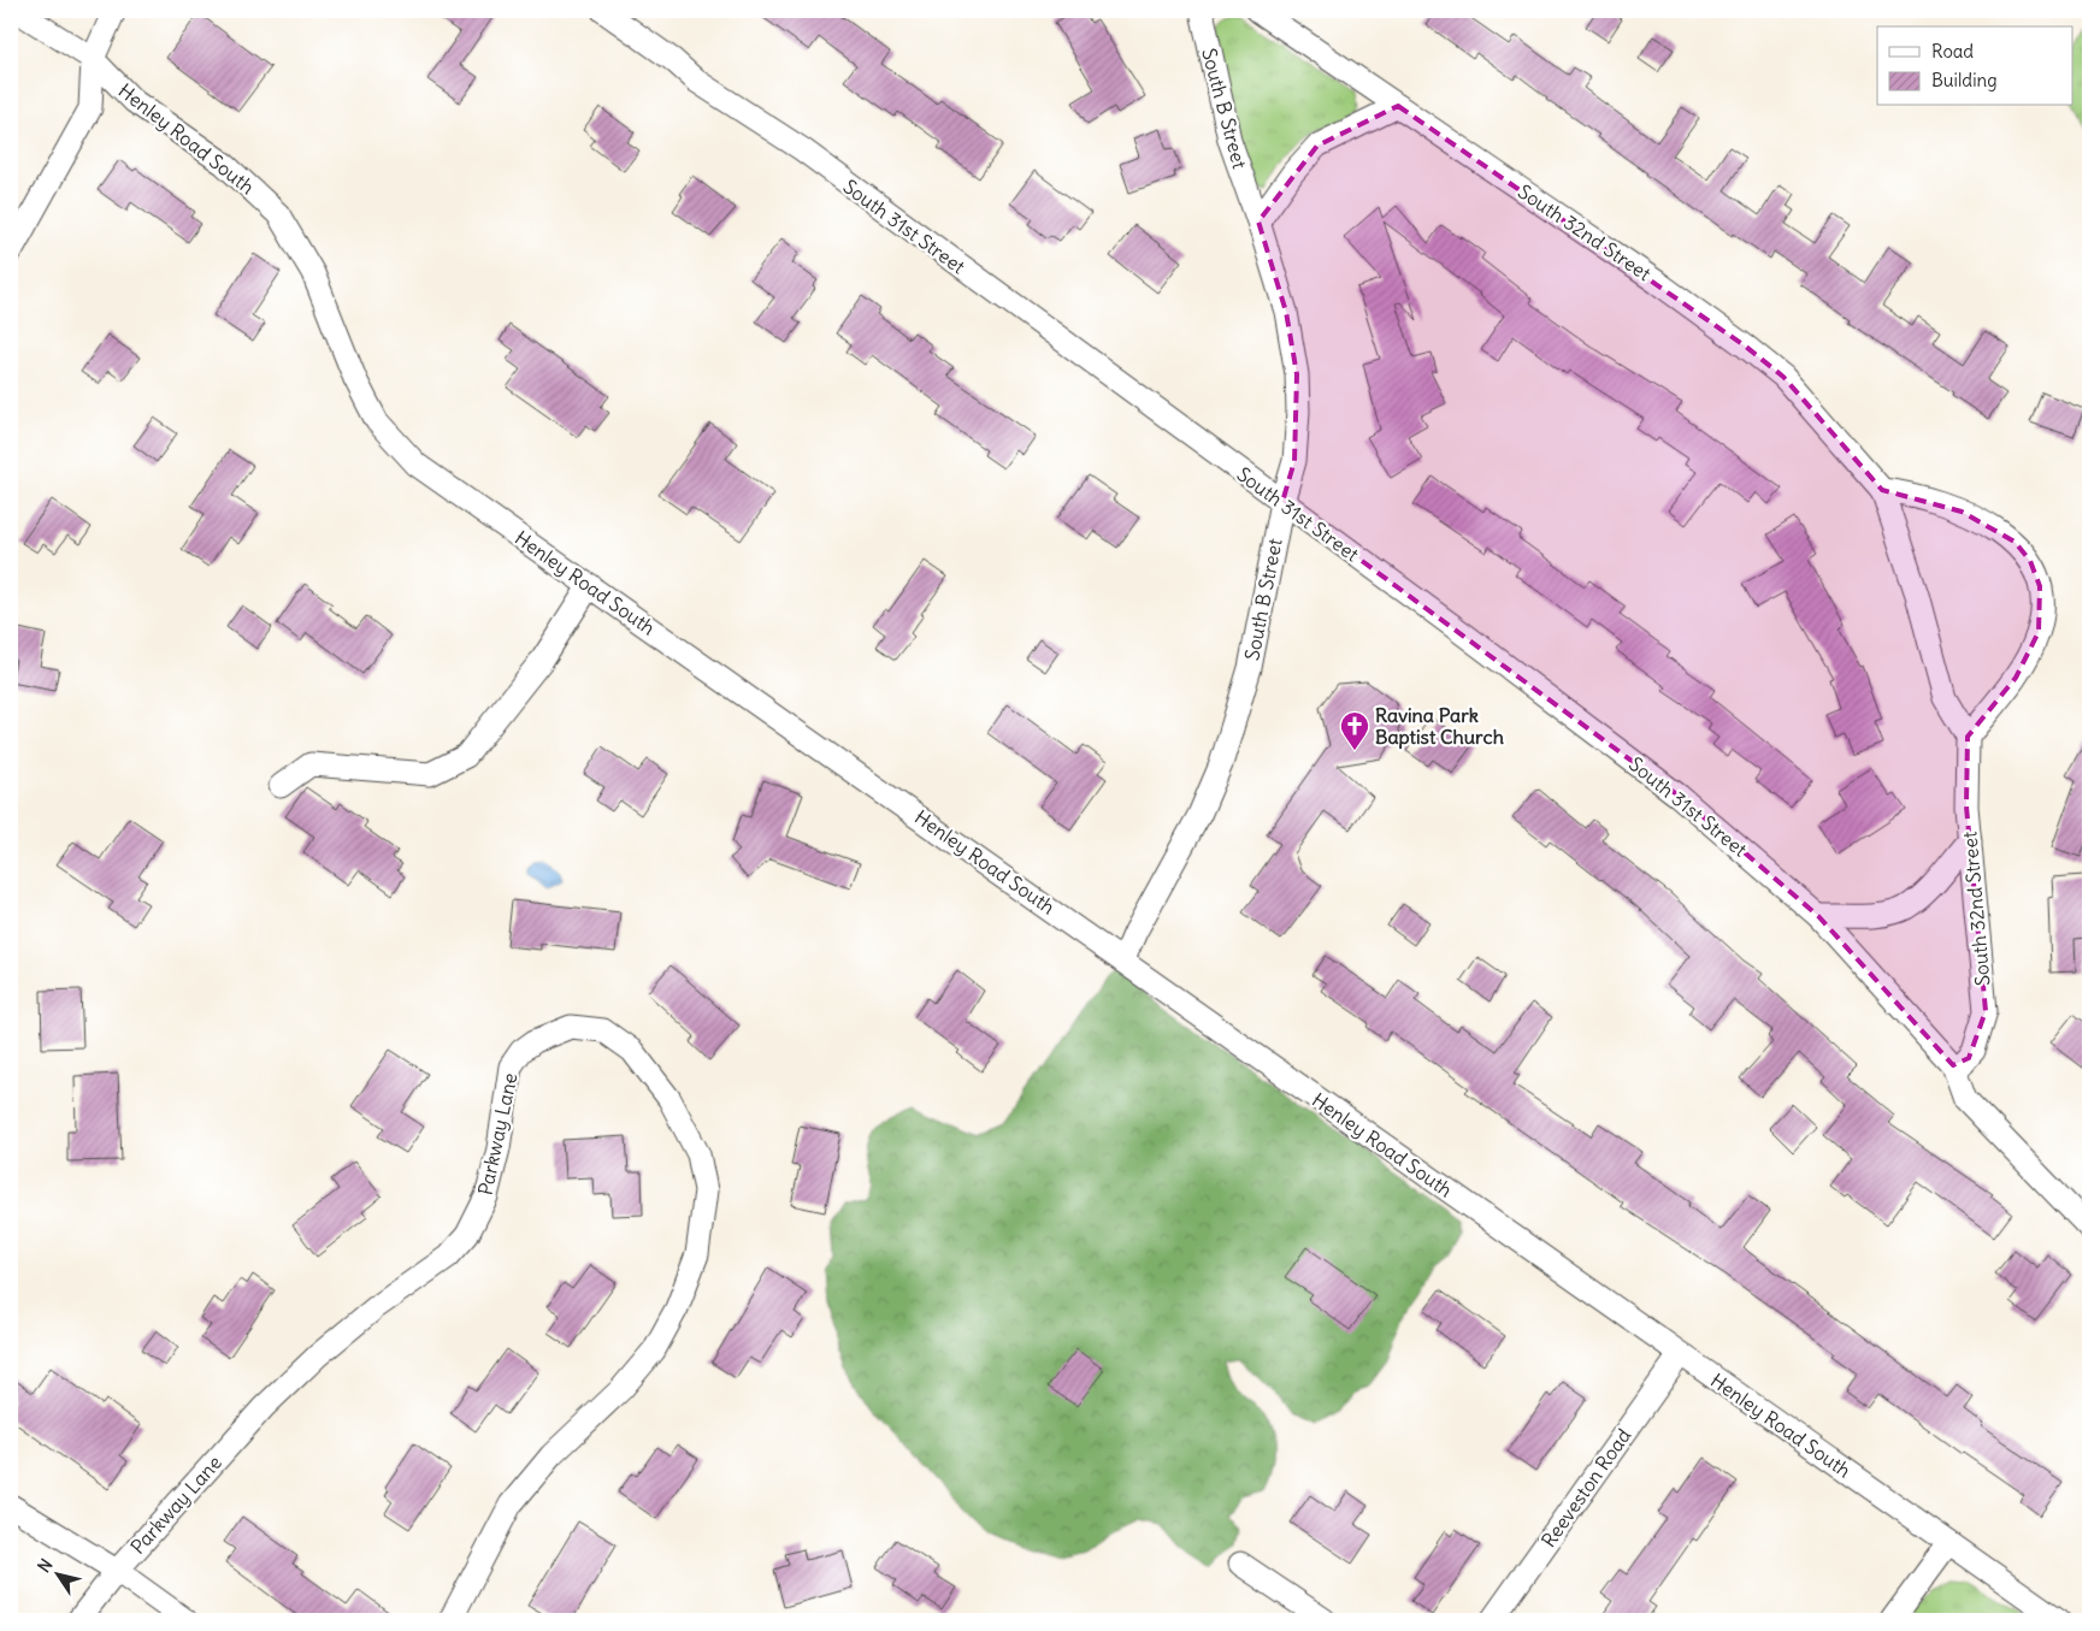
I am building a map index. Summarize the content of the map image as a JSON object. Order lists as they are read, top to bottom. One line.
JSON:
{"streets":{"street":["South B Street","Henley Road South","South 31st Street","South 32nd Street","Parkway Lane","Reeveston Road"]},"crossings":[["South B Street","Henley Road South"],["South B Street","South 31st Street"],["Henley Road South","Reeveston Road"],["South 31st Street","South 32nd Street"]],"places":{"church":["Ravina Park Baptist Church"]},"legend":["Road","Building"],"north":"top left"}
